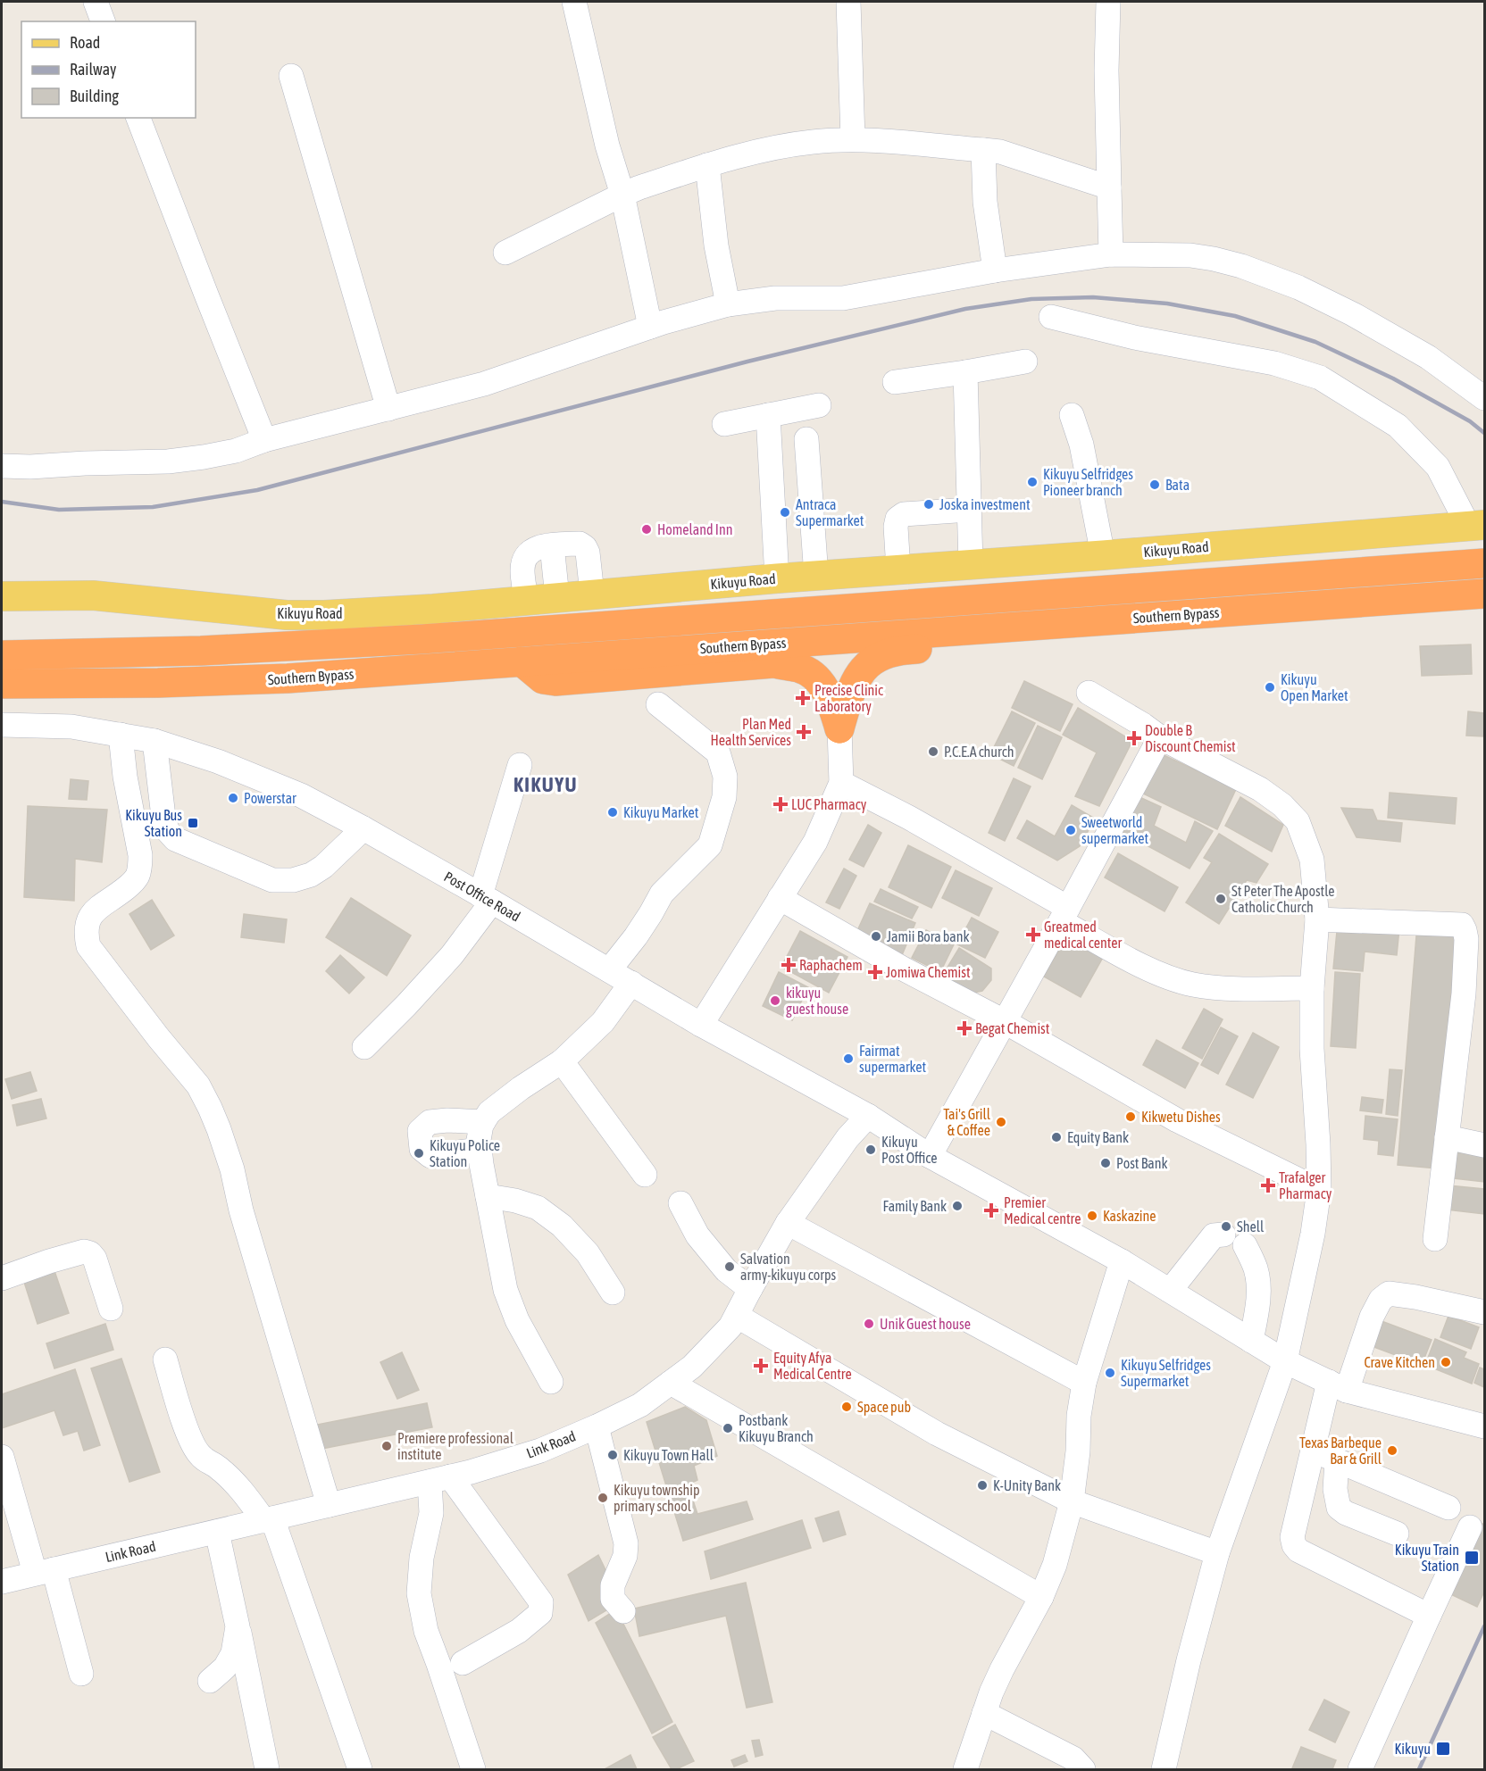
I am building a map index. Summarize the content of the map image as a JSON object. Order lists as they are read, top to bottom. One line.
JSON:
{"streets":{"highway":["Southern Bypass"],"main road":["Kikuyu Road"],"street":["Post Office Road","Link Road"]},"crossings":[["Post Office Road","Link Road"]],"districts":["KIKUYU"],"places":{"other":["Kikuyu Selfridges Pioneer branch","Bata","Joska investment","Antraca Supermarket","Homeland Inn","Kikuyu Open Market","P.C.E.A church","Powerstar","Kikuyu Market","Sweetworld supermarket","St Peter The Apostle Catholic Church","Jamii Bora bank","kikuyu guest house","Fairmat supermarket","Kikwetu Dishes","Tai's Grill & Coffee","Equity Bank","Kikuyu Post Office","Kikuyu Police Station","Post Bank","Family Bank","Kaskazine","Shell","Salvation army-kikuyu corps","Unik Guest house","Crave Kitchen","Kikuyu Selfridges Supermarket","Space pub","Postbank Kikuyu Branch","Premiere professional institute","Texas Barbeque Bar & Grill","Kikuyu Town Hall","K-Unity Bank","Kikuyu township primary school"],"health":["Precise Clinic Laboratory","Plan Med Health Services","Double B Discount Chemist","LUC Pharmacy","Greatmed medical center","Raphachem","Jomiwa Chemist","Begat Chemist","Trafalger Pharmacy","Premier Medical centre","Equity Afya Medical Centre"],"transit":["Kikuyu Bus Station","Kikuyu Train Station","Kikuyu"]},"legend":["Road","Railway","Building"]}
